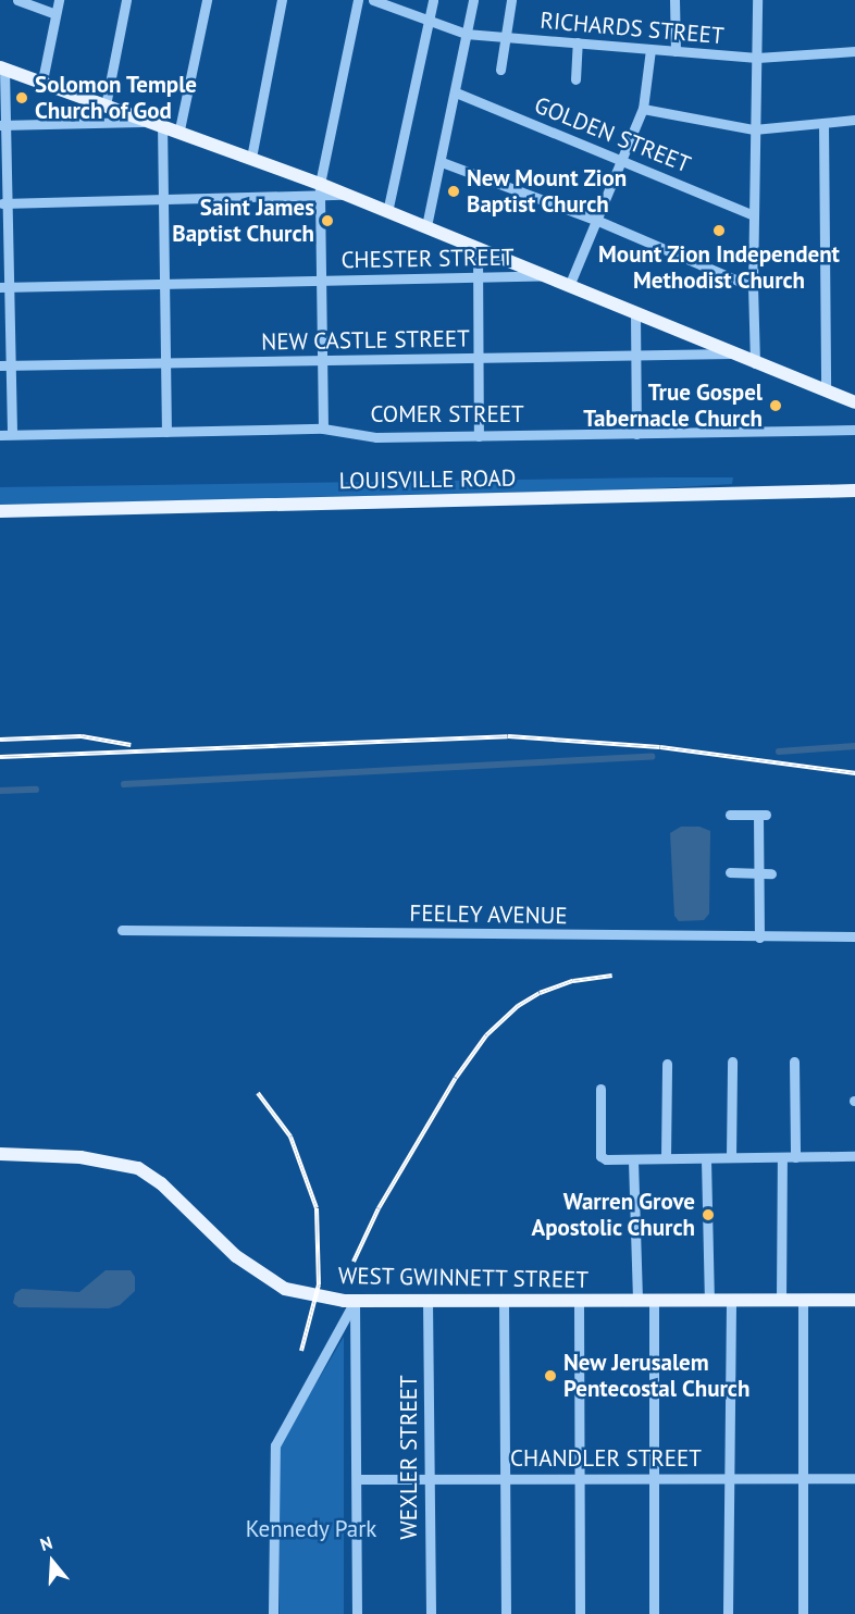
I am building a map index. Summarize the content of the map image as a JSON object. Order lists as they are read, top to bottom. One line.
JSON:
{"streets":{"main road":["LOUISVILLE ROAD","WEST GWINNETT STREET"],"street":["RICHARDS STREET","GOLDEN STREET","CHESTER STREET","NEW CASTLE STREET","COMER STREET","FEELEY AVENUE","WEXLER STREET","CHANDLER STREET"]},"crossings":[["WEST GWINNETT STREET","WEXLER STREET"],["WEXLER STREET","CHANDLER STREET"]],"parks":["Kennedy Park"],"places":["Solomon Temple Church of God","New Mount Zion Baptist Church","Saint James Baptist Church","Mount Zion Independent Methodist Church","True Gospel Tabernacle Church","Warren Grove Apostolic Church","New Jerusalem Pentecostal Church"],"north":"top"}
